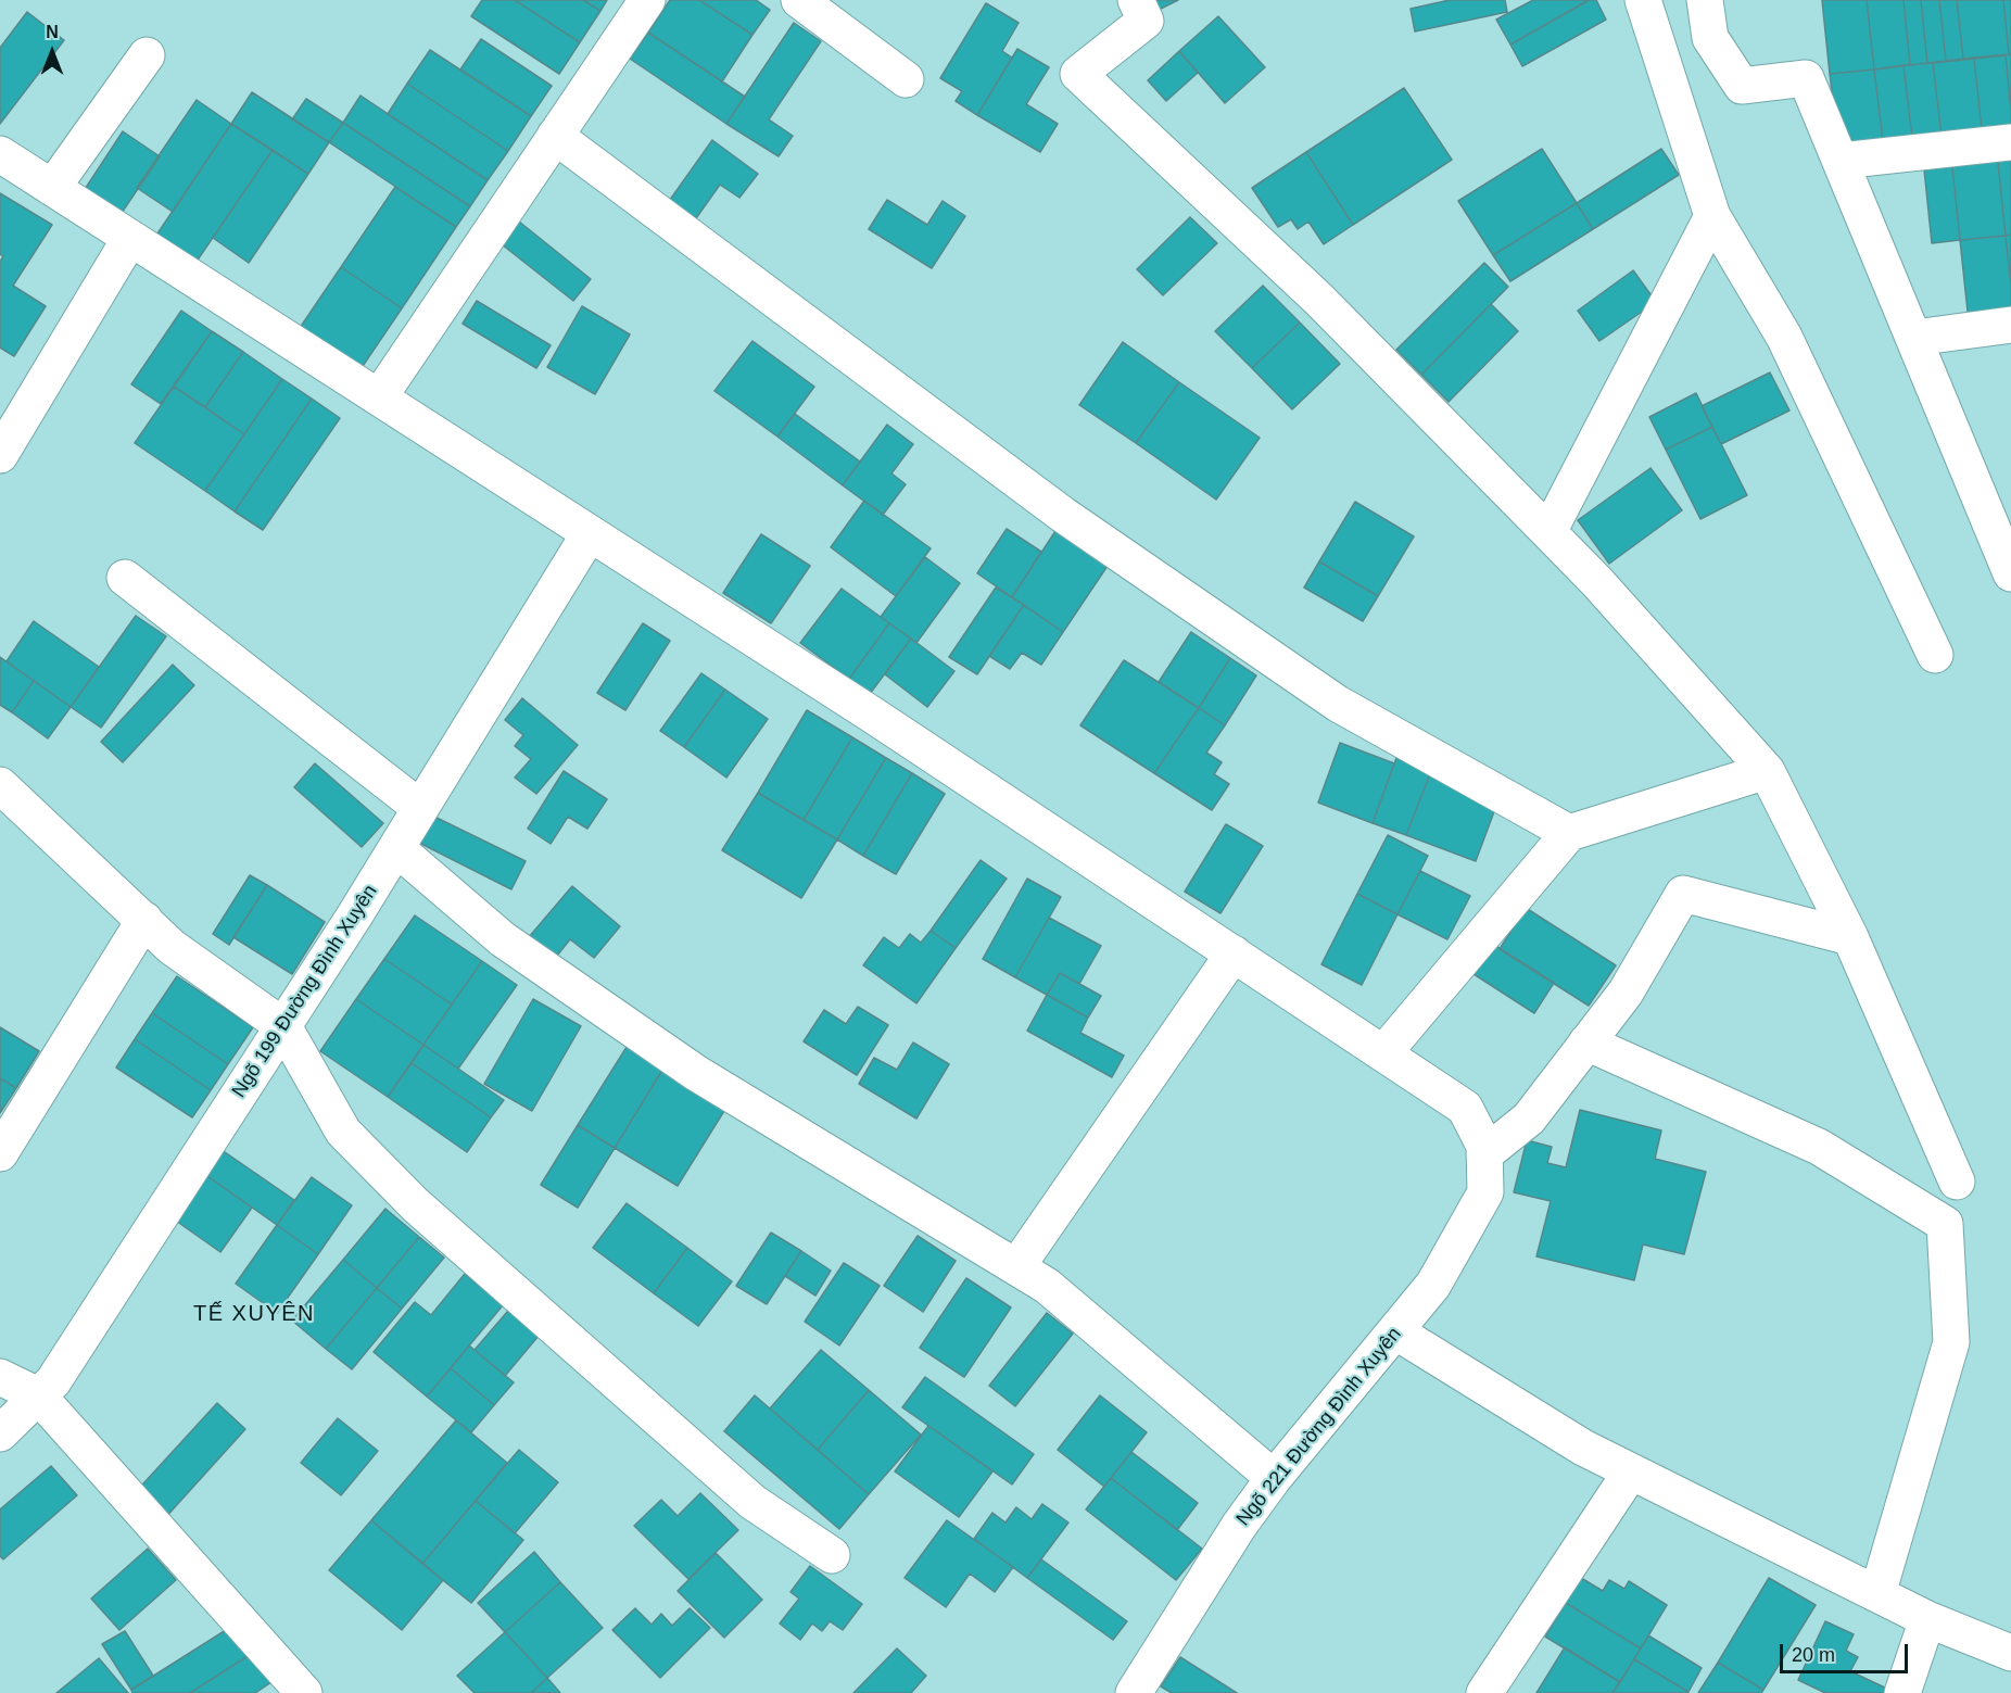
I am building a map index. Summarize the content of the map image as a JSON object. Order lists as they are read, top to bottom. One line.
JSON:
{"streets":{"street":["Ngõ 199 Đường Đình Xuyên","Ngõ 221 Đường Đình Xuyên"]},"crossings":[["Ngõ 199 Đường Đình Xuyên","Ngõ 221 Đường Đình Xuyên"]],"districts":["TẾ XUYÊN"],"scale_bar":"20 m","north":"top"}
